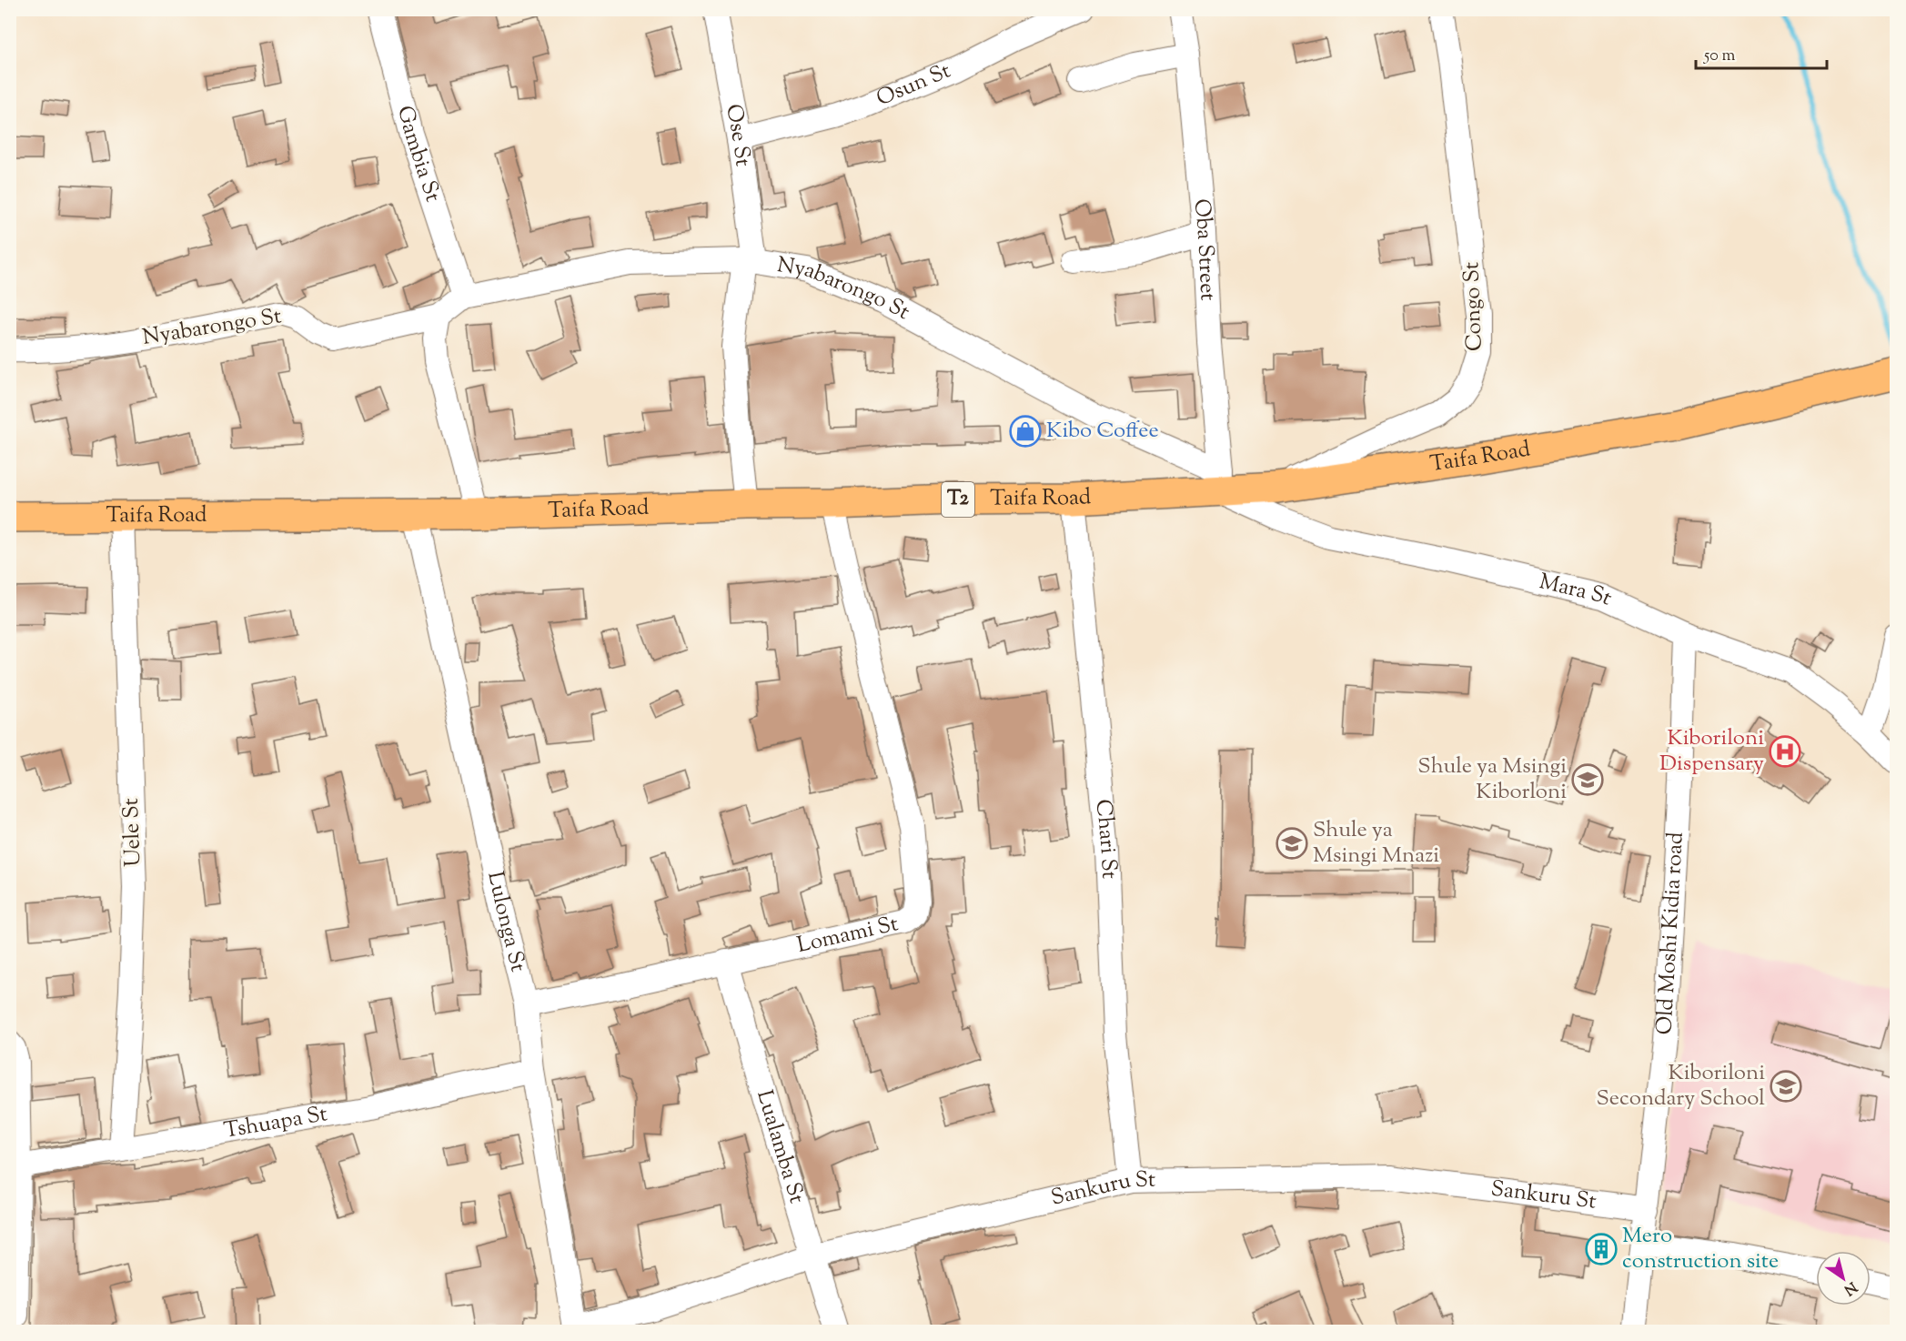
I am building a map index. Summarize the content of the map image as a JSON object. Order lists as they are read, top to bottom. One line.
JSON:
{"streets":{"highway":["Taifa Road","T2"],"street":["Osun St","Ose St","Gambia St","Oba Street","Nyabarongo St","Congo St","Mara St","Uele St","Chari St","Lulonga St","Lomami St","Old Moshi Kidia road","Tshuapa St","Lualamba St","Sankuru St"]},"crossings":[["Osun St","Ose St"],["Ose St","Nyabarongo St"],["Ose St","Taifa Road"],["Gambia St","Nyabarongo St"],["Oba Street","Nyabarongo St"],["Oba Street","Taifa Road"],["Oba Street","Mara St"],["Nyabarongo St","Taifa Road"],["Nyabarongo St","Mara St"],["Congo St","Taifa Road"],["Taifa Road","Mara St"],["Taifa Road","Uele St"],["Taifa Road","Chari St"],["Taifa Road","Lulonga St"],["Taifa Road","Lomami St"],["Mara St","Old Moshi Kidia road"],["Uele St","Tshuapa St"],["Chari St","Sankuru St"],["Lulonga St","Lomami St"],["Lulonga St","Tshuapa St"],["Lulonga St","Sankuru St"],["Lomami St","Lualamba St"],["Old Moshi Kidia road","Sankuru St"],["Lualamba St","Sankuru St"]],"places":{"shop":["Kibo Coffee"],"hospital":["Kiboriloni Dispensary"],"school or university":["Shule ya Msingi Kiborloni","Shule ya Msingi Mnazi","Kiboriloni Secondary School"],"building":["Mero construction site"]},"scale_bar":"50 m","north":"bottom right"}
